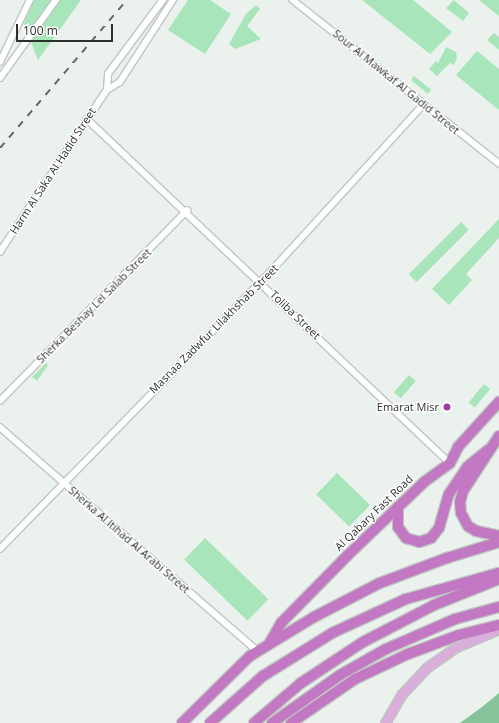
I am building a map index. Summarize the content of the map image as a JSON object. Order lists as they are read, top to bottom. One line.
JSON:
{"streets":{"highway":["Al Qabary Fast Road"],"street":["Sour Al Mawkaf Al Gadid Street","Harm Al Saka Al Hadid Street","Sherka Beshay Lel Salab Street","Toliba Street","Masnaa Zadwfur Lilakhshab Street","Sherka Al Itihad Al Arabi Street"]},"crossings":[["Sour Al Mawkaf Al Gadid Street","Masnaa Zadwfur Lilakhshab Street"],["Harm Al Saka Al Hadid Street","Toliba Street"],["Sherka Beshay Lel Salab Street","Toliba Street"],["Toliba Street","Masnaa Zadwfur Lilakhshab Street"],["Toliba Street","Al Qabary Fast Road"],["Masnaa Zadwfur Lilakhshab Street","Sherka Al Itihad Al Arabi Street"]],"places":["Emarat Misr"],"scale_bar":"100 m"}
